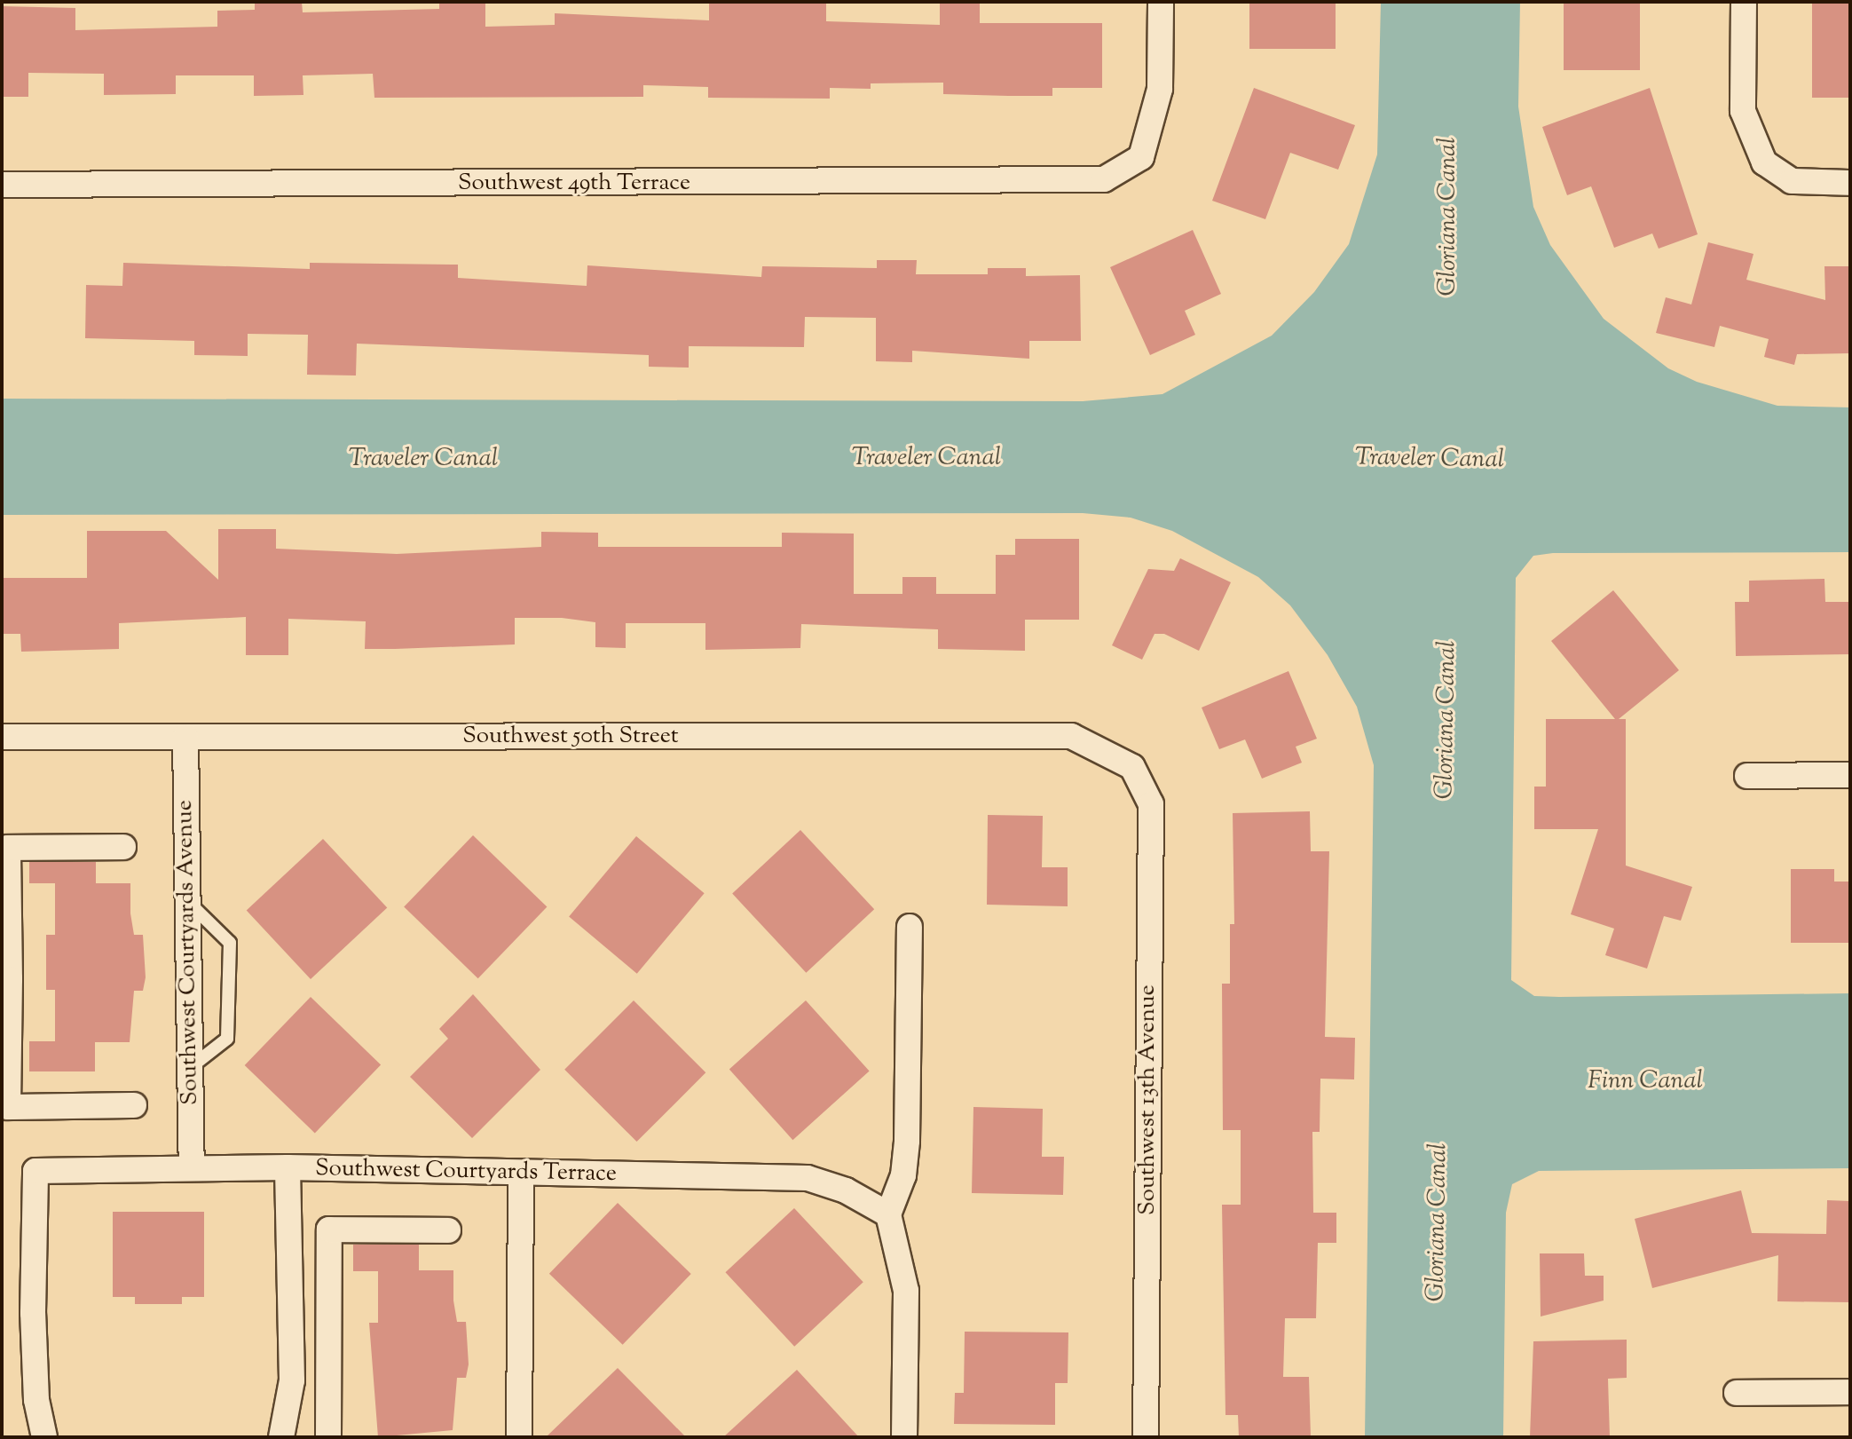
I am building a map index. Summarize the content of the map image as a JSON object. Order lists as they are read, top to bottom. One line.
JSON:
{"streets":{"street":["Southwest 49th Terrace","Southwest 50th Street","Southwest Courtyards Avenue","Southwest 13th Avenue","Southwest Courtyards Terrace"]},"crossings":[["Southwest 50th Street","Southwest Courtyards Avenue"],["Southwest 50th Street","Southwest 13th Avenue"],["Southwest Courtyards Avenue","Southwest Courtyards Terrace"]],"water":["Gloriana Canal","Traveler Canal","Finn Canal"]}
